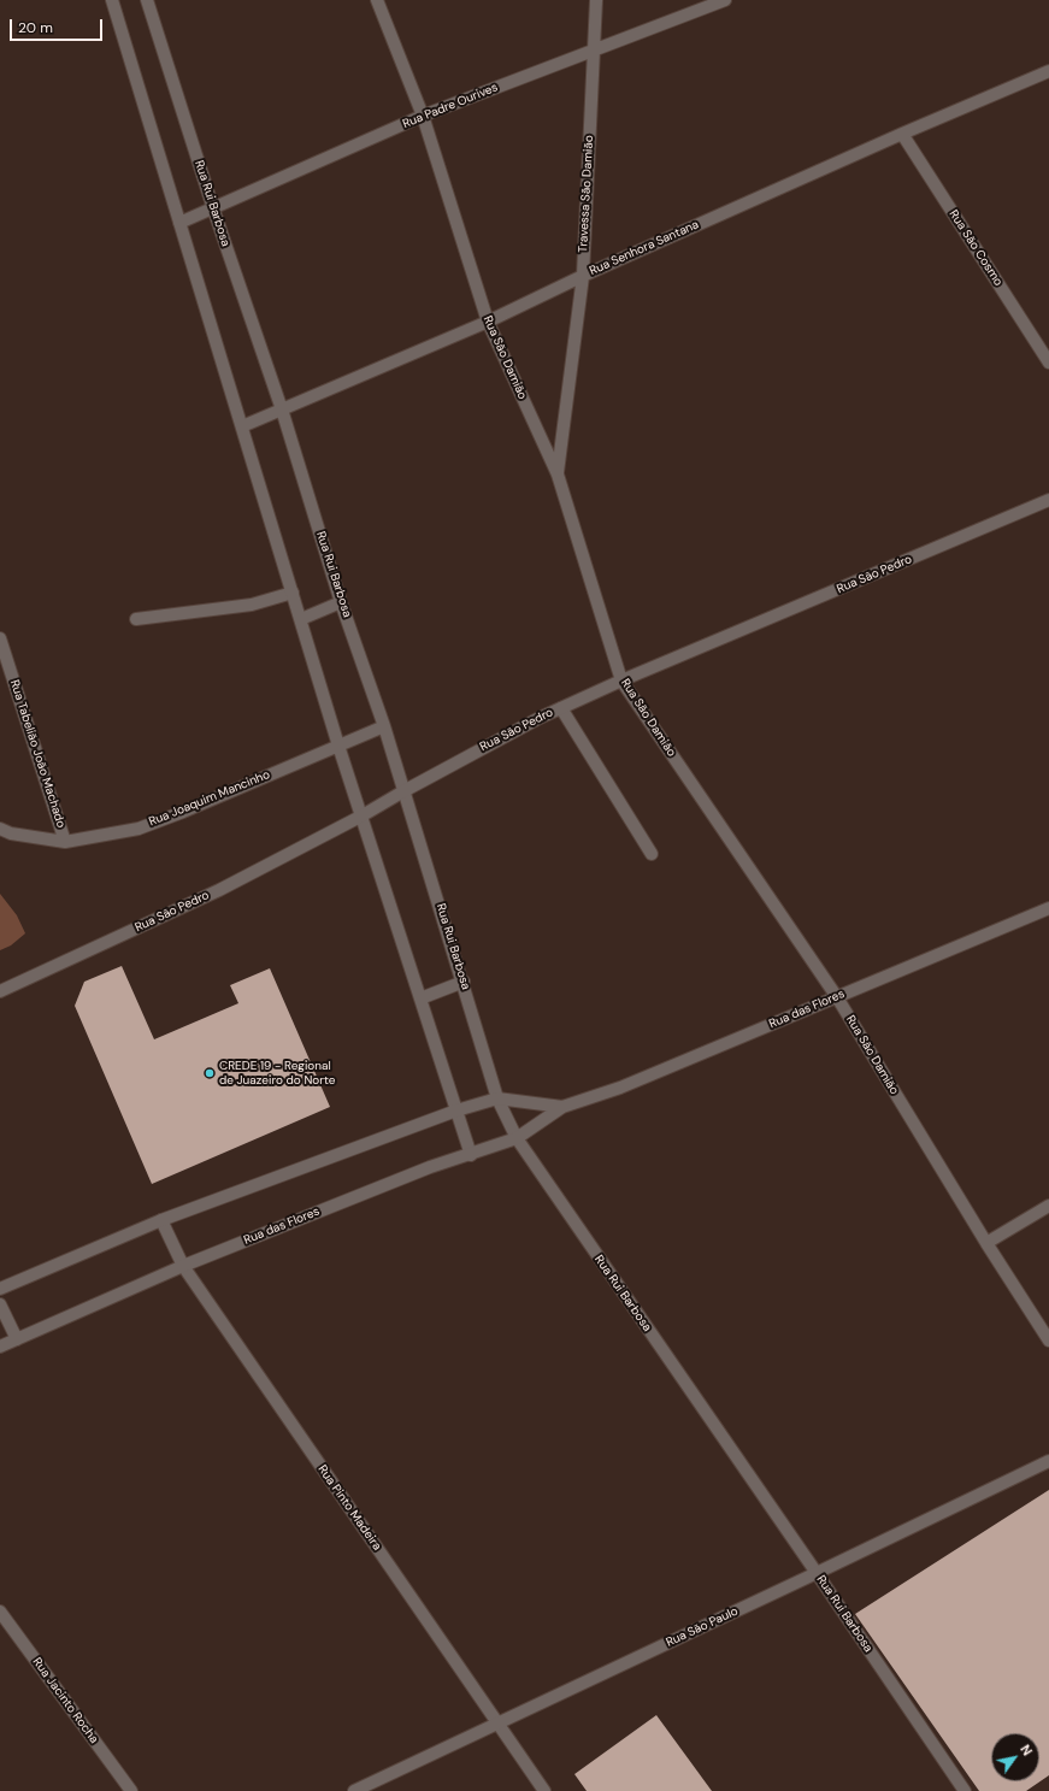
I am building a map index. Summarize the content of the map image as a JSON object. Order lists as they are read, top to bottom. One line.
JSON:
{"streets":{"street":["Rua Padre Ourives","Travessa São Damião","Rua Rui Barbosa","Rua Senhora Santana","Rua São Cosmo","Rua São Damião","Rua São Pedro","Rua Tabelião João Machado","Rua Joaquim Mancinho","Rua das Flores","Rua Pinto Madeira","Rua São Paulo","Rua Jacinto Rocha"]},"crossings":[["Rua Padre Ourives","Travessa São Damião"],["Rua Padre Ourives","Rua Rui Barbosa"],["Rua Padre Ourives","Rua São Damião"],["Travessa São Damião","Rua Senhora Santana"],["Travessa São Damião","Rua São Damião"],["Rua Rui Barbosa","Rua Senhora Santana"],["Rua Rui Barbosa","Rua São Pedro"],["Rua Rui Barbosa","Rua Joaquim Mancinho"],["Rua Rui Barbosa","Rua das Flores"],["Rua Rui Barbosa","Rua São Paulo"],["Rua Senhora Santana","Rua São Cosmo"],["Rua Senhora Santana","Rua São Damião"],["Rua São Damião","Rua São Pedro"],["Rua São Damião","Rua das Flores"],["Rua Tabelião João Machado","Rua Joaquim Mancinho"],["Rua das Flores","Rua Pinto Madeira"],["Rua Pinto Madeira","Rua São Paulo"]],"places":["CREDE 19 - Regional de Juazeiro do Norte"],"scale_bar":"20 m","north":"top right"}
